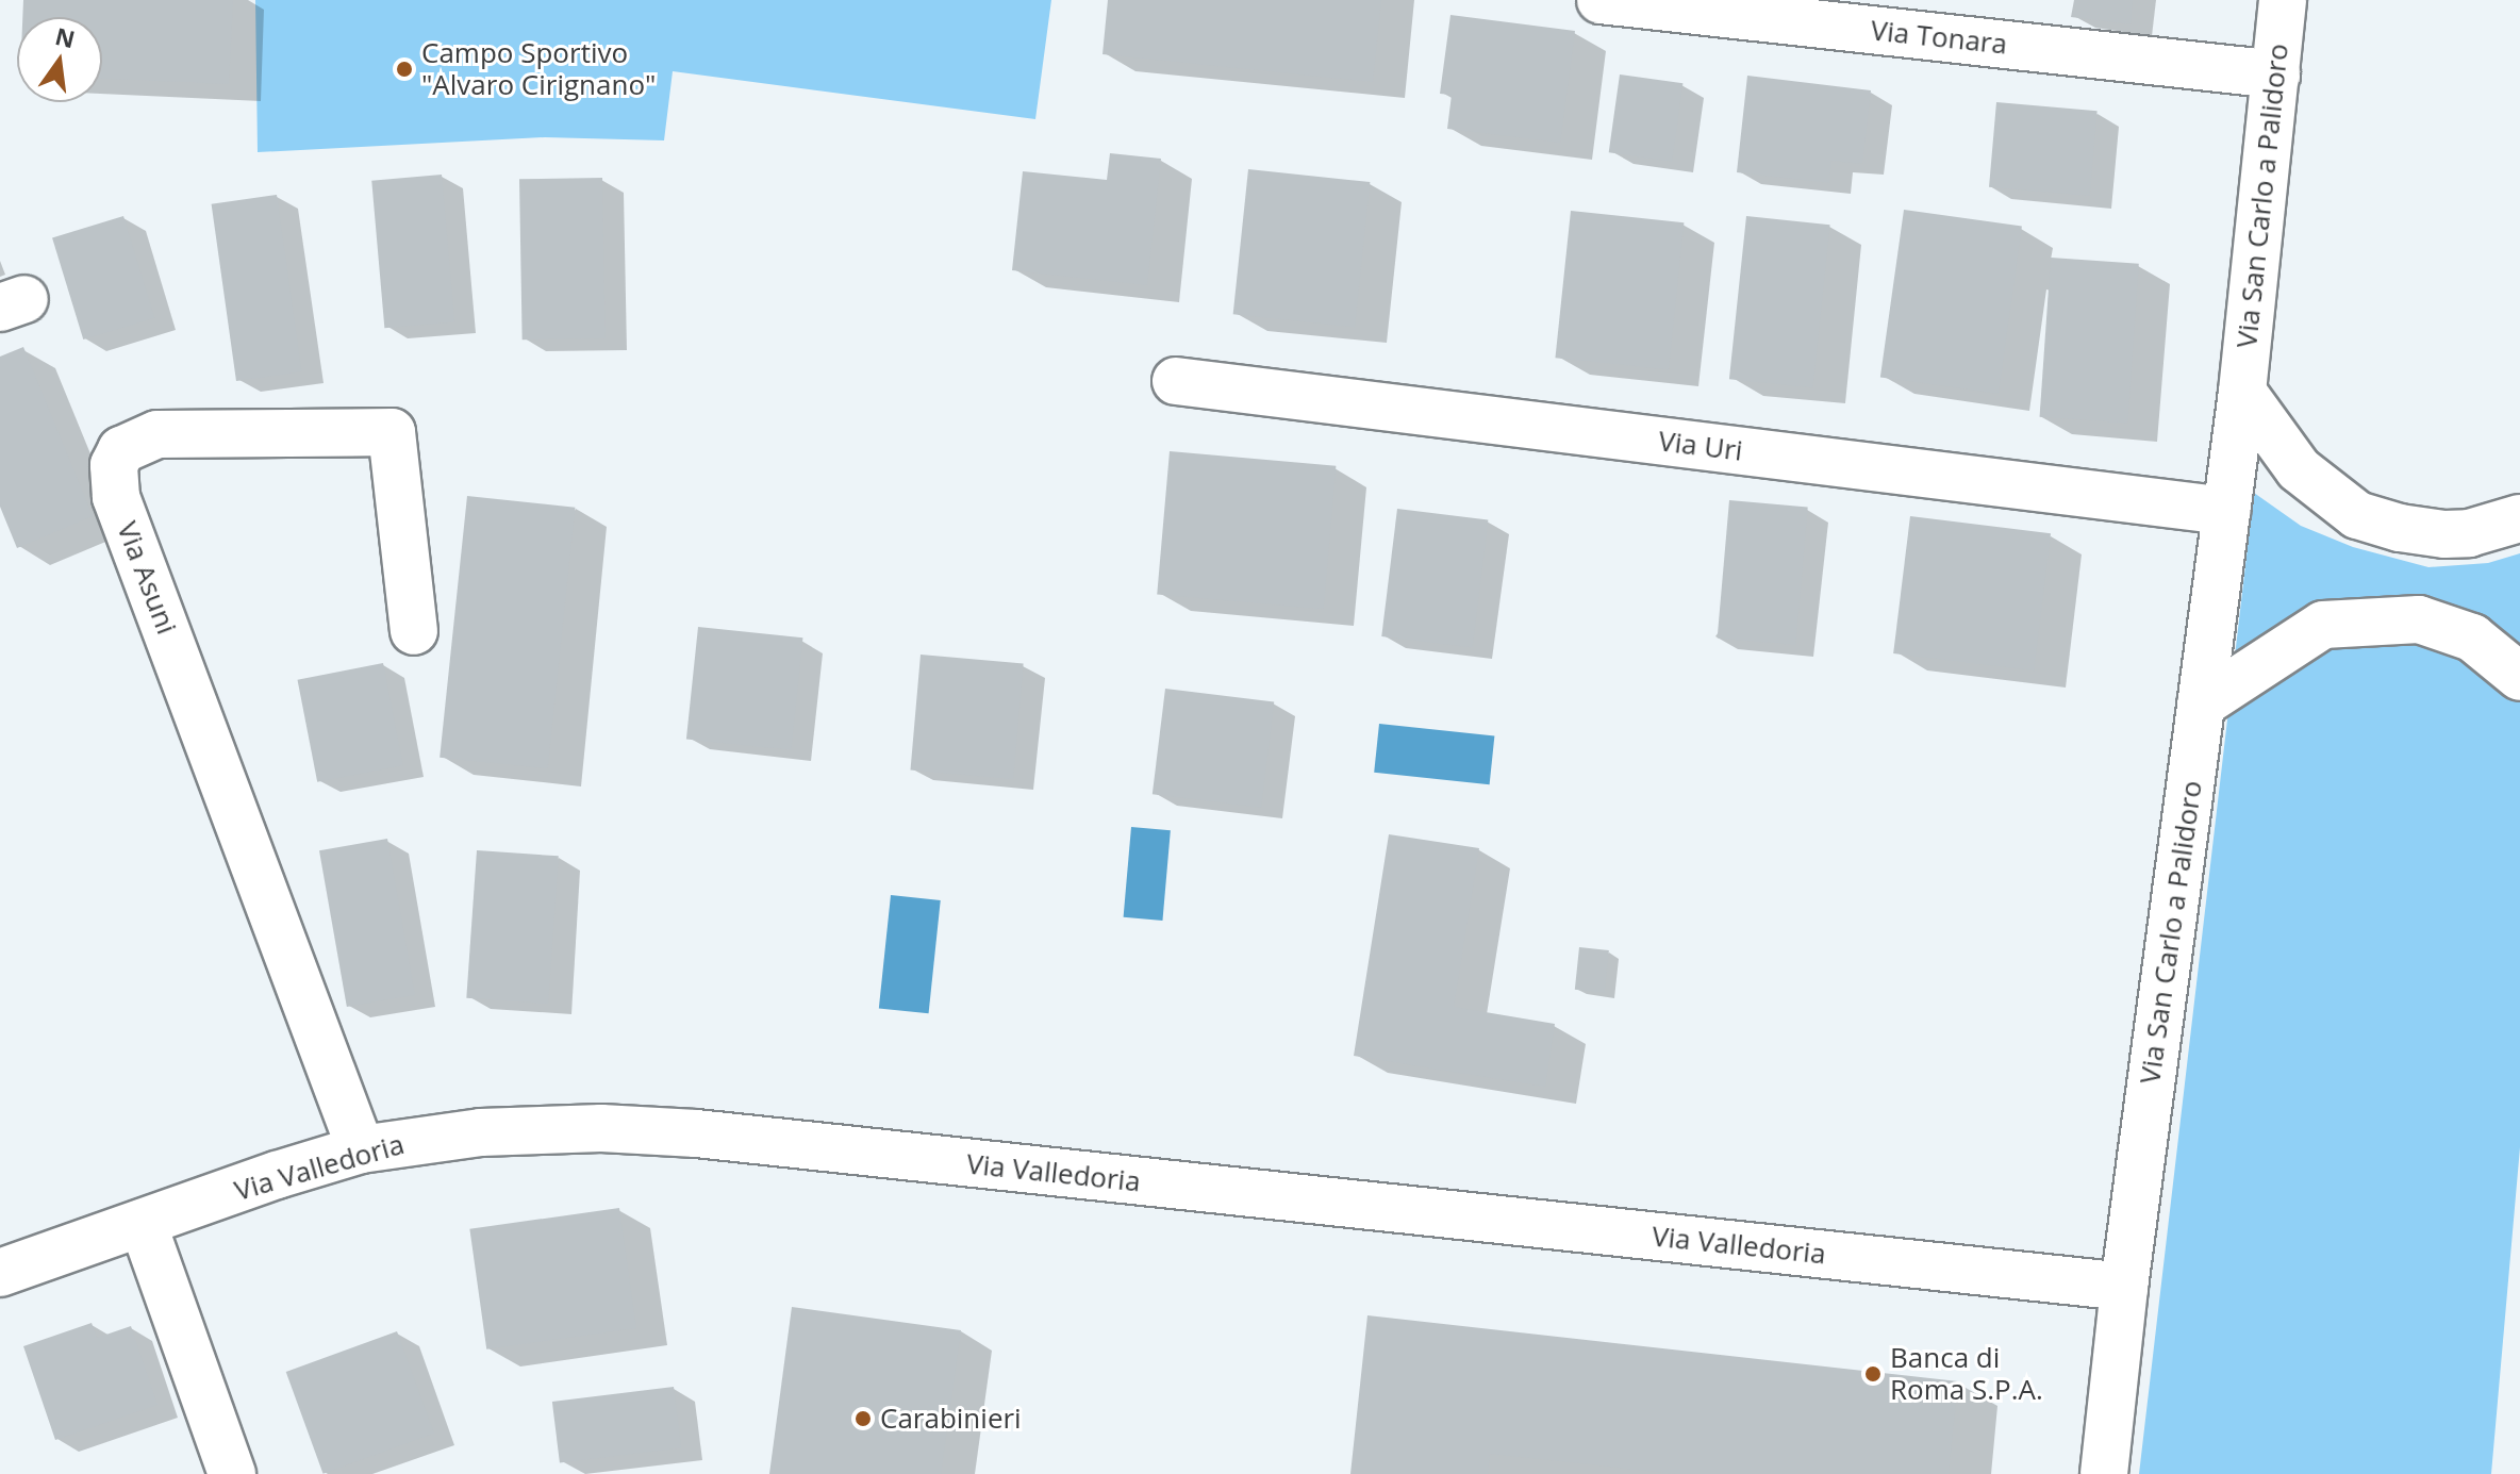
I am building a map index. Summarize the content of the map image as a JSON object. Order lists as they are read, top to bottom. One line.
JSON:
{"streets":{"street":["Via Tonara","Via San Carlo a Palidoro","Via Uri","Via Asuni","Via Valledoria"]},"crossings":[["Via Tonara","Via San Carlo a Palidoro"],["Via San Carlo a Palidoro","Via Uri"],["Via San Carlo a Palidoro","Via Valledoria"],["Via Asuni","Via Valledoria"]],"places":["Campo Sportivo \"Alvaro Cirignano\"","Banca di Roma S.P.A.","Carabinieri"],"north":"top"}
